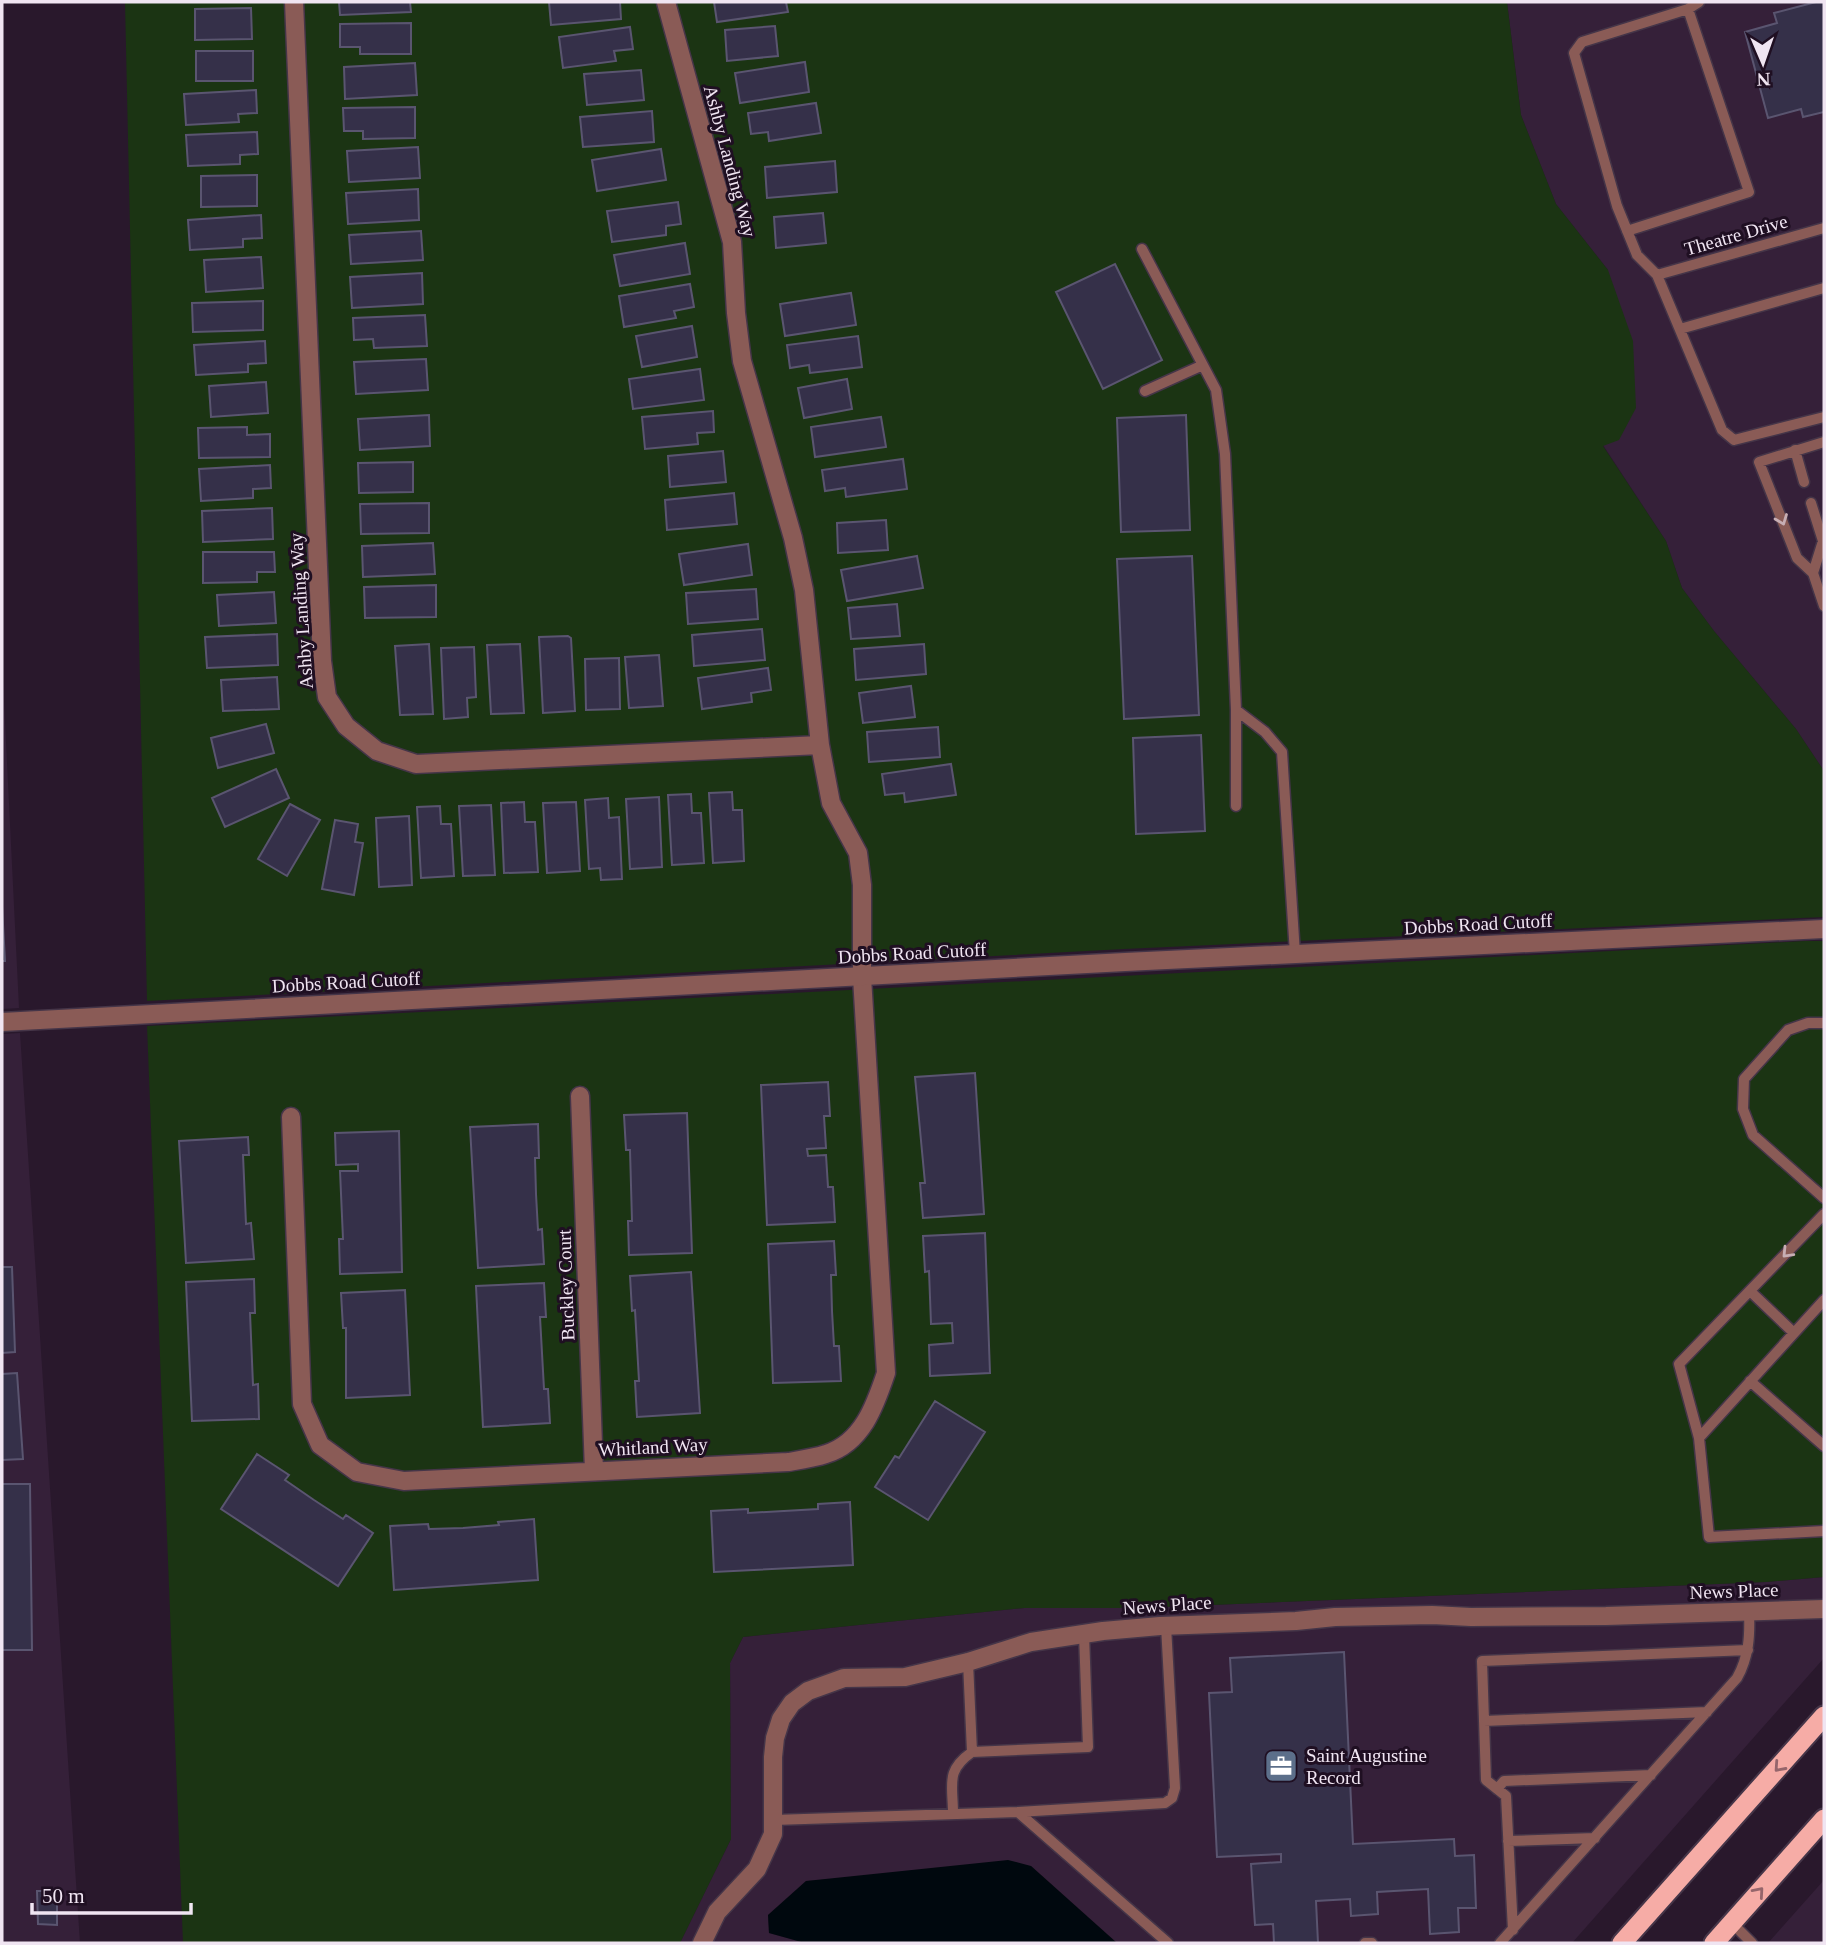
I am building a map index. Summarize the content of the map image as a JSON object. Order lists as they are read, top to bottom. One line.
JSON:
{"streets":{"street":["Ashby Landing Way","Dobbs Road Cutoff","Buckley Court","Whitland Way","News Place"],"lane":["Theatre Drive"]},"crossings":[["Ashby Landing Way","Dobbs Road Cutoff"],["Ashby Landing Way","Whitland Way"],["Dobbs Road Cutoff","Whitland Way"],["Buckley Court","Whitland Way"]],"places":{"office":["Saint Augustine Record"]},"scale_bar":"50 m","north":"bottom"}
